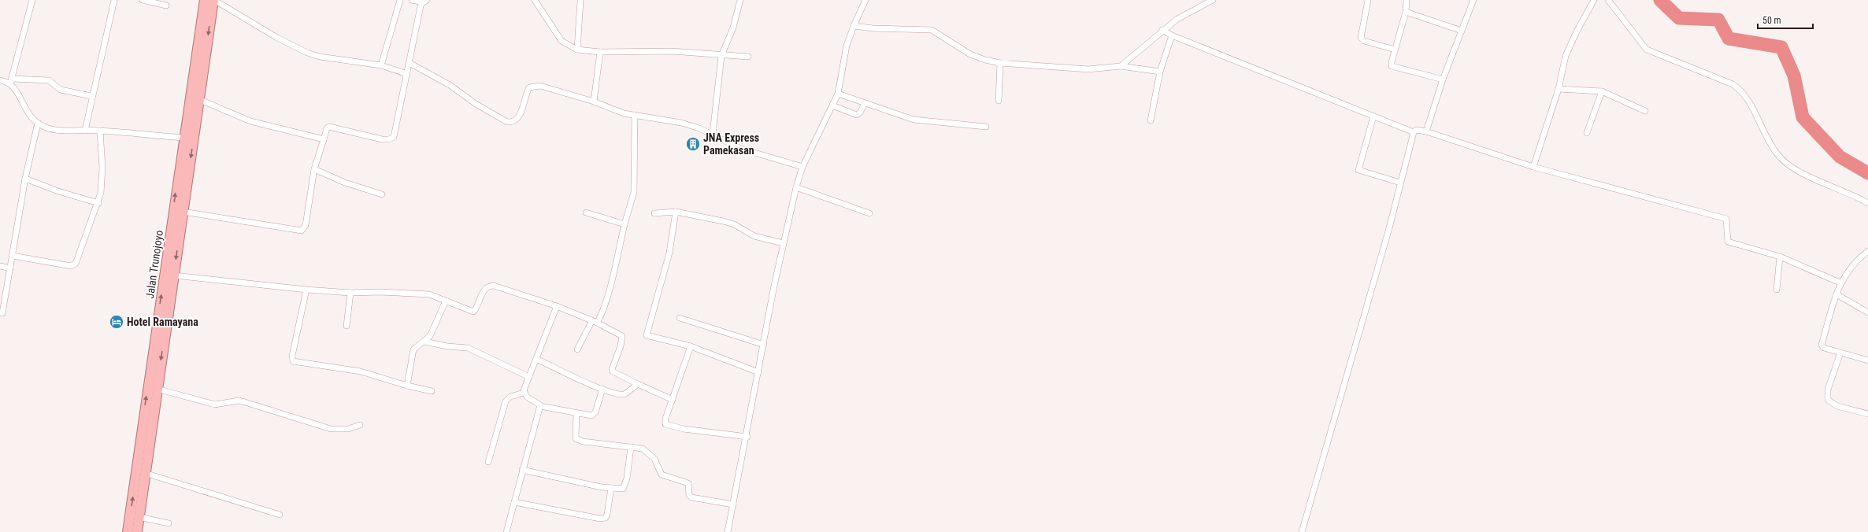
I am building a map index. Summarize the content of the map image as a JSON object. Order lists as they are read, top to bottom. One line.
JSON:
{"streets":{"highway":["Jalan Trunojoyo"]},"places":{"building":["JNA Express Pamekasan"],"hotel":["Hotel Ramayana"]},"scale_bar":"50 m"}
